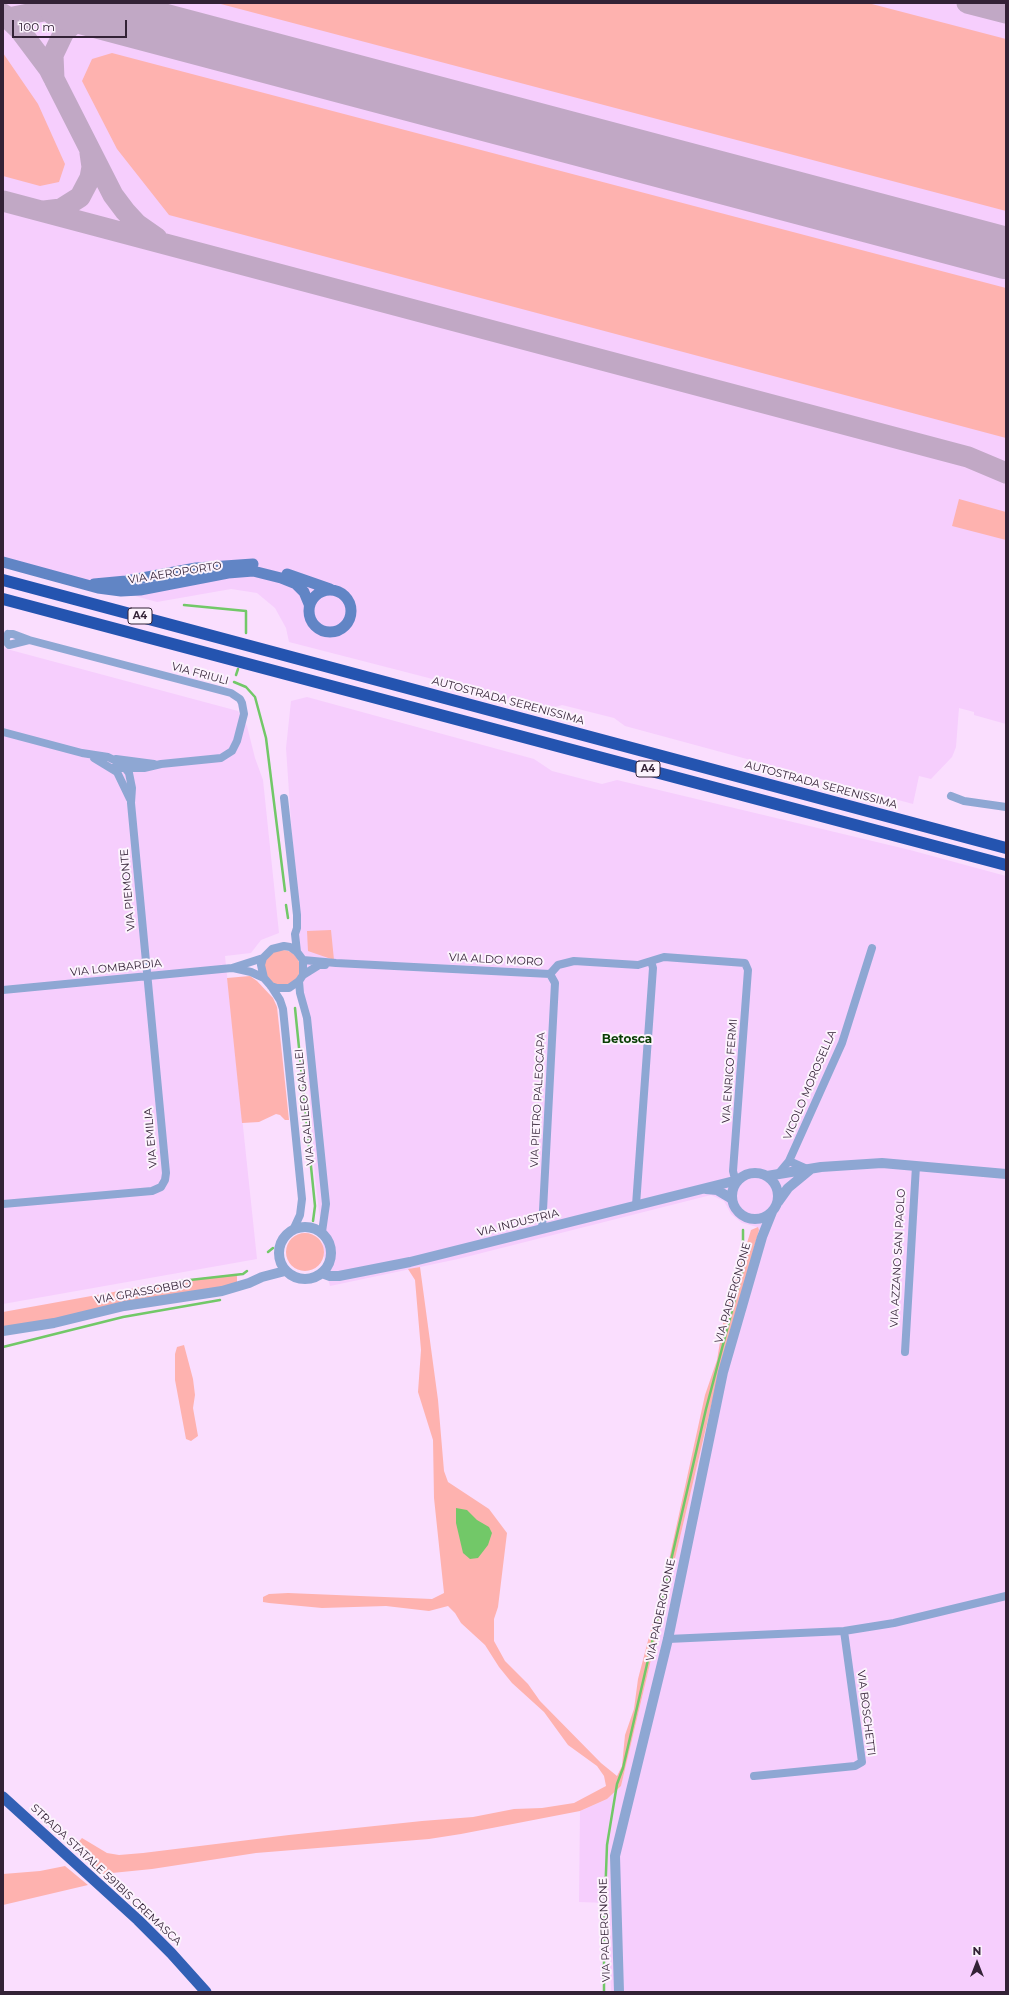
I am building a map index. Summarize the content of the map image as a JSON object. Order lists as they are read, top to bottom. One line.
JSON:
{"streets":{"highway":["A4","AUTOSTRADA SERENISSIMA","STRADA STATALE 591BIS CREMASCA"],"main road":["VIA AEROPORTO"],"street":["VIA FRIULI","VIA PIEMONTE","VIA ALDO MORO","VIA LOMBARDIA","VIA ENRICO FERMI","VICOLO MOROSELLA","VIA PIETRO PALEOCAPA","VIA GALILEO GALILEI","VIA EMILIA","VIA INDUSTRIA","VIA AZZANO SAN PAOLO","VIA GRASSOBBIO","VIA PADERGNONE","VIA BOSCHETTI"]},"crossings":[["VIA FRIULI","VIA PIEMONTE"],["VIA PIEMONTE","VIA LOMBARDIA"],["VIA PIEMONTE","VIA EMILIA"],["VIA ALDO MORO","VIA LOMBARDIA"],["VIA ALDO MORO","VIA ENRICO FERMI"],["VIA ALDO MORO","VIA PIETRO PALEOCAPA"],["VIA ALDO MORO","VIA GALILEO GALILEI"],["VIA LOMBARDIA","VIA GALILEO GALILEI"],["VIA LOMBARDIA","VIA EMILIA"],["VIA ENRICO FERMI","VIA INDUSTRIA"],["VIA ENRICO FERMI","VIA PADERGNONE"],["VIA PIETRO PALEOCAPA","VIA INDUSTRIA"],["VIA GALILEO GALILEI","VIA INDUSTRIA"],["VIA GALILEO GALILEI","VIA GRASSOBBIO"],["VIA INDUSTRIA","VIA GRASSOBBIO"],["VIA INDUSTRIA","VIA PADERGNONE"]],"districts":["Betosca"],"scale_bar":"100 m","north":"top"}
